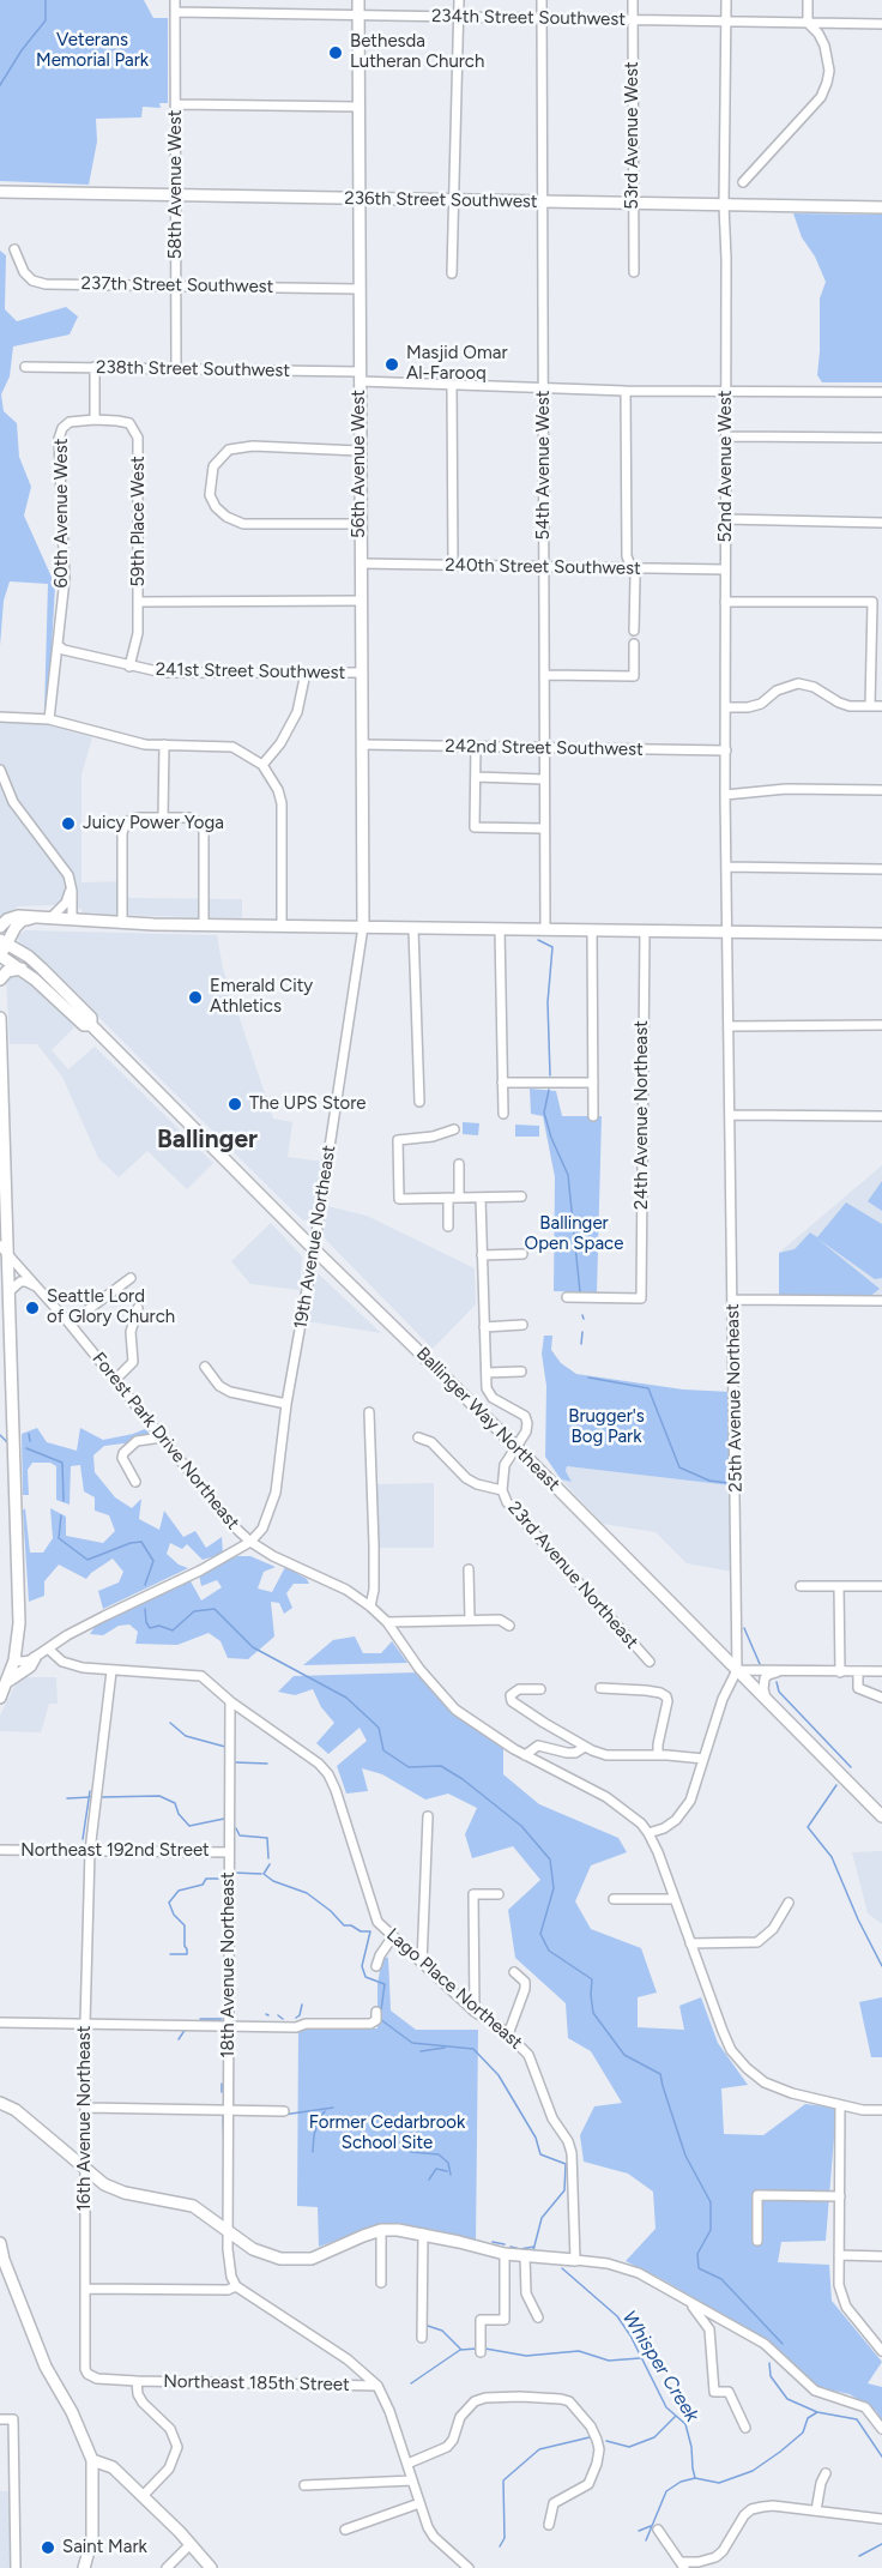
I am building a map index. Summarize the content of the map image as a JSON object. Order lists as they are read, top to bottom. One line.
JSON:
{"streets":{"main road":["236th Street Southwest","56th Avenue West","Ballinger Way Northeast"],"street":["234th Street Southwest","53rd Avenue West","58th Avenue West","237th Street Southwest","238th Street Southwest","54th Avenue West","52nd Avenue West","60th Avenue West","59th Place West","240th Street Southwest","241st Street Southwest","242nd Street Southwest","24th Avenue Northeast","19th Avenue Northeast","25th Avenue Northeast","Forest Park Drive Northeast","23rd Avenue Northeast","Northeast 192nd Street","18th Avenue Northeast","Lago Place Northeast","16th Avenue Northeast","Northeast 185th Street"]},"crossings":[["234th Street Southwest","53rd Avenue West"],["234th Street Southwest","58th Avenue West"],["234th Street Southwest","56th Avenue West"],["234th Street Southwest","54th Avenue West"],["234th Street Southwest","52nd Avenue West"],["53rd Avenue West","236th Street Southwest"],["58th Avenue West","236th Street Southwest"],["58th Avenue West","237th Street Southwest"],["58th Avenue West","238th Street Southwest"],["236th Street Southwest","56th Avenue West"],["236th Street Southwest","54th Avenue West"],["236th Street Southwest","52nd Avenue West"],["237th Street Southwest","56th Avenue West"],["238th Street Southwest","56th Avenue West"],["238th Street Southwest","54th Avenue West"],["238th Street Southwest","52nd Avenue West"],["56th Avenue West","240th Street Southwest"],["56th Avenue West","241st Street Southwest"],["56th Avenue West","242nd Street Southwest"],["56th Avenue West","19th Avenue Northeast"],["54th Avenue West","240th Street Southwest"],["54th Avenue West","242nd Street Southwest"],["52nd Avenue West","240th Street Southwest"],["52nd Avenue West","242nd Street Southwest"],["52nd Avenue West","25th Avenue Northeast"],["60th Avenue West","59th Place West"],["60th Avenue West","241st Street Southwest"],["59th Place West","241st Street Southwest"],["19th Avenue Northeast","Ballinger Way Northeast"],["19th Avenue Northeast","Forest Park Drive Northeast"],["25th Avenue Northeast","Ballinger Way Northeast"],["25th Avenue Northeast","Forest Park Drive Northeast"],["Ballinger Way Northeast","23rd Avenue Northeast"],["Northeast 192nd Street","18th Avenue Northeast"],["Northeast 192nd Street","16th Avenue Northeast"],["18th Avenue Northeast","Lago Place Northeast"],["Lago Place Northeast","16th Avenue Northeast"],["16th Avenue Northeast","Northeast 185th Street"]],"districts":["Ballinger"],"water":["Whisper Creek"],"parks":["Veterans Memorial Park","Ballinger Open Space","Brugger's Bog Park","Former Cedarbrook School Site"],"places":["Bethesda Lutheran Church","Masjid Omar Al-Farooq","Juicy Power Yoga","Emerald City Athletics","The UPS Store","Seattle Lord of Glory Church","Saint Mark"]}
